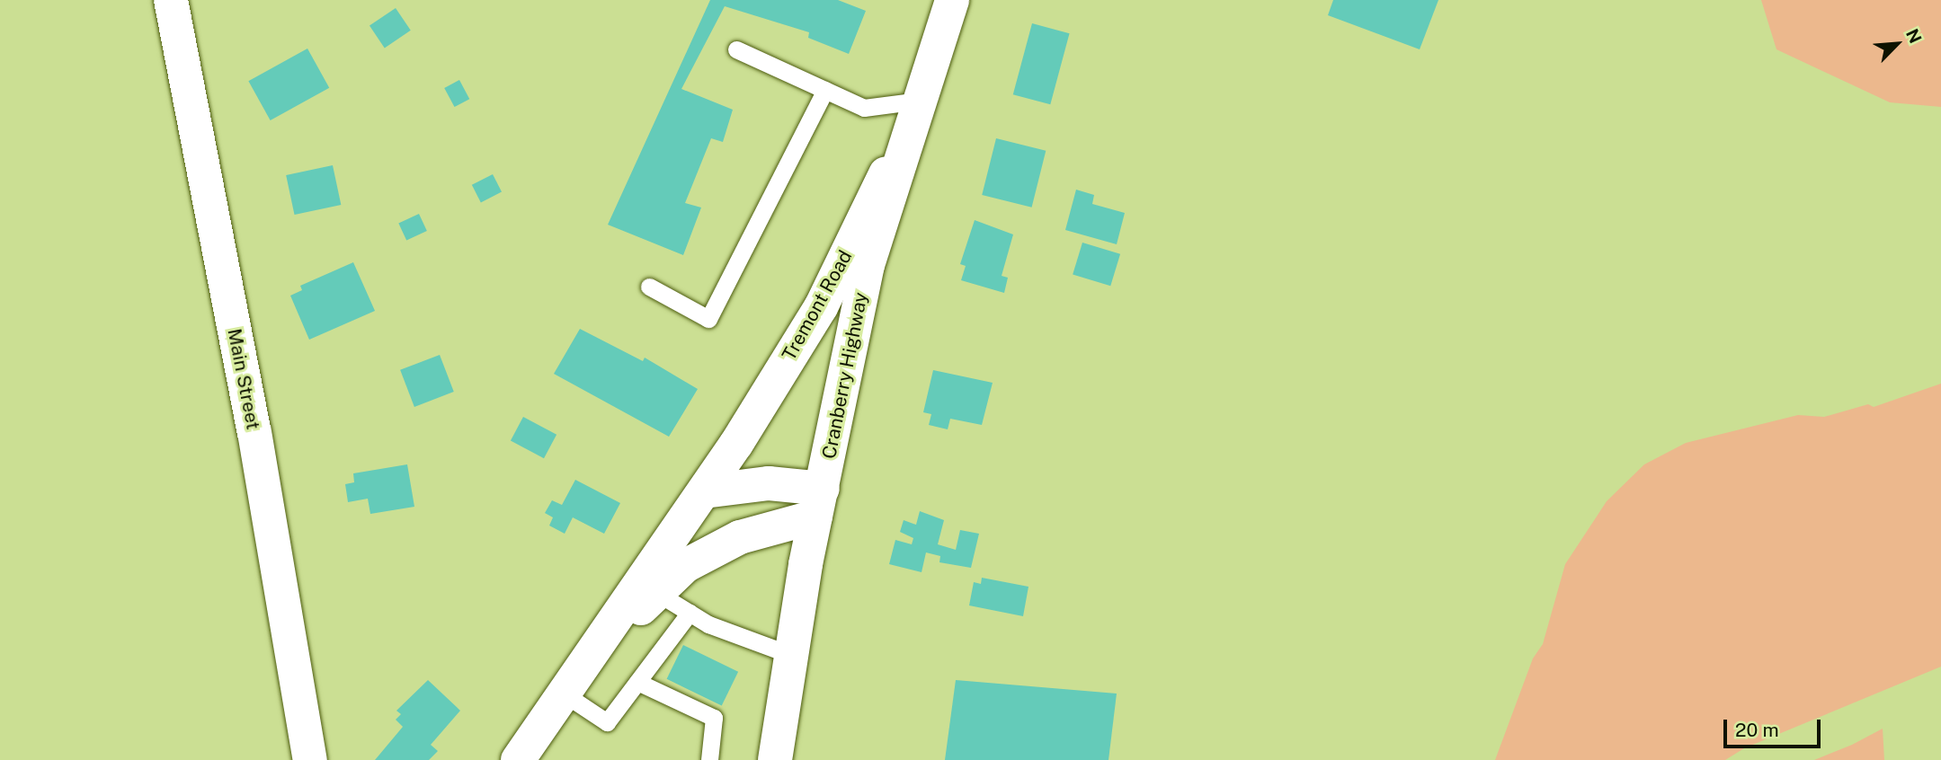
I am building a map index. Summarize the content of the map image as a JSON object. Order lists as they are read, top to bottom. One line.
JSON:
{"streets":{"main road":["Tremont Road","Cranberry Highway","Main Street"]},"crossings":[["Tremont Road","Cranberry Highway"]],"scale_bar":"20 m","north":"top right"}
